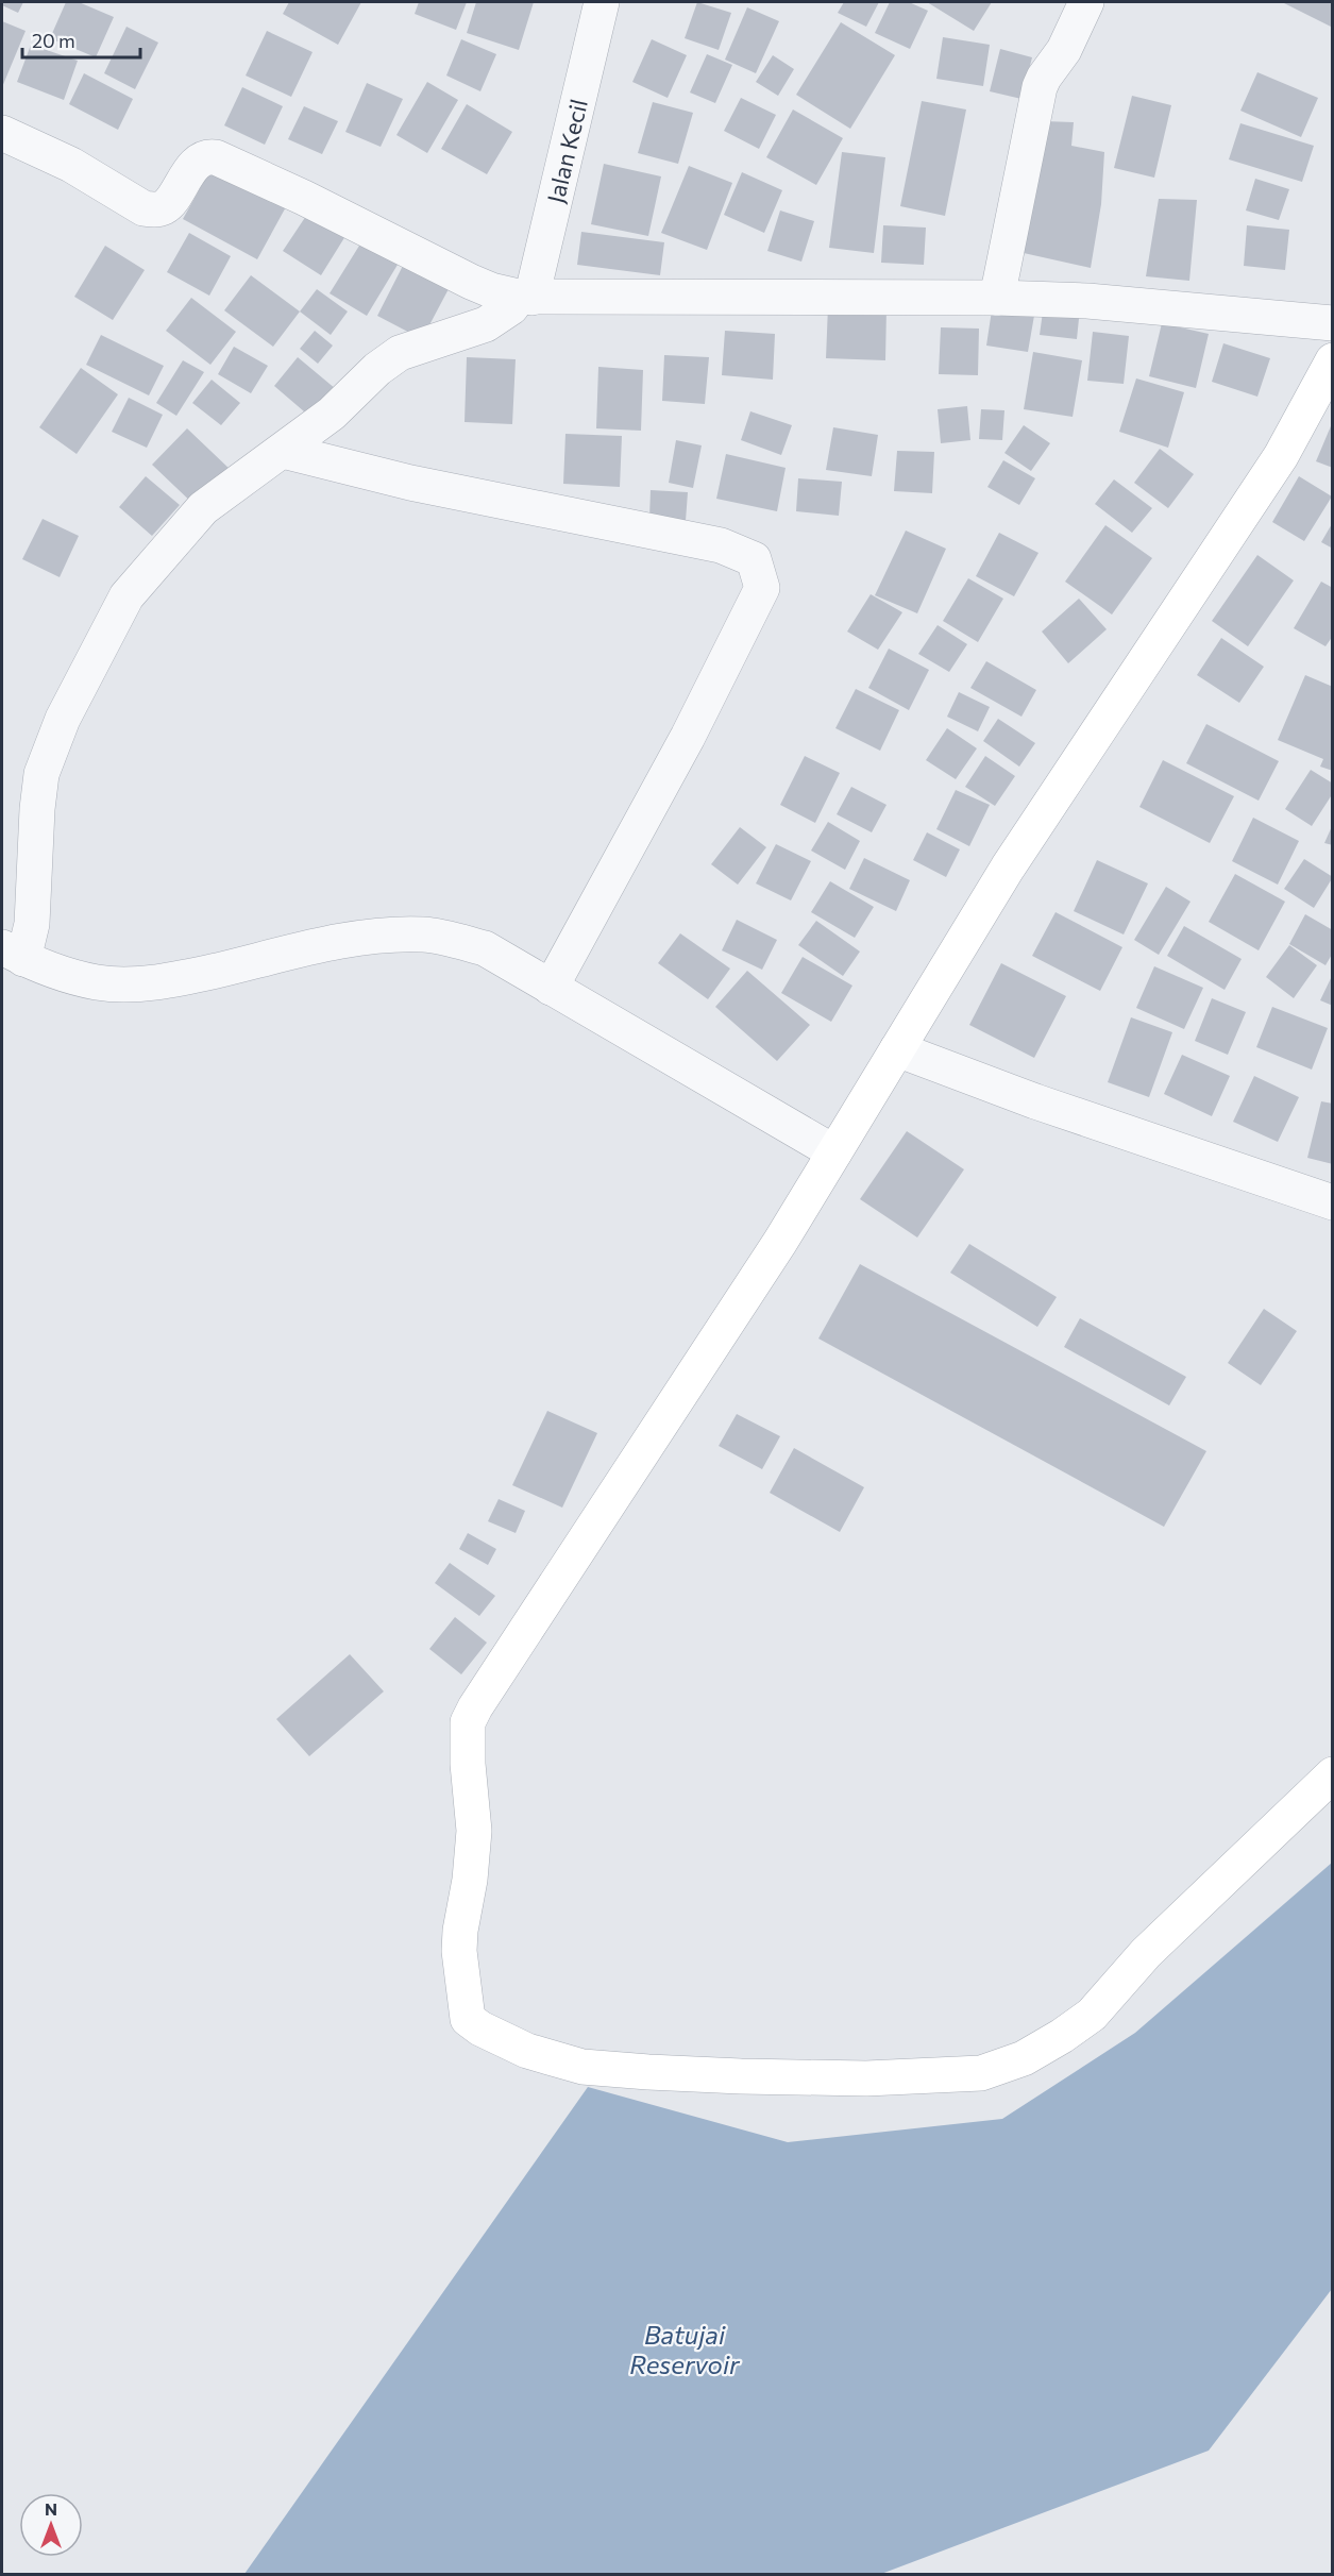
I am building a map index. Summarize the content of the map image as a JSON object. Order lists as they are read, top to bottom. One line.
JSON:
{"streets":{"street":["Jalan Kecil"]},"water":["Batujai Reservoir"],"scale_bar":"20 m","north":"top"}
